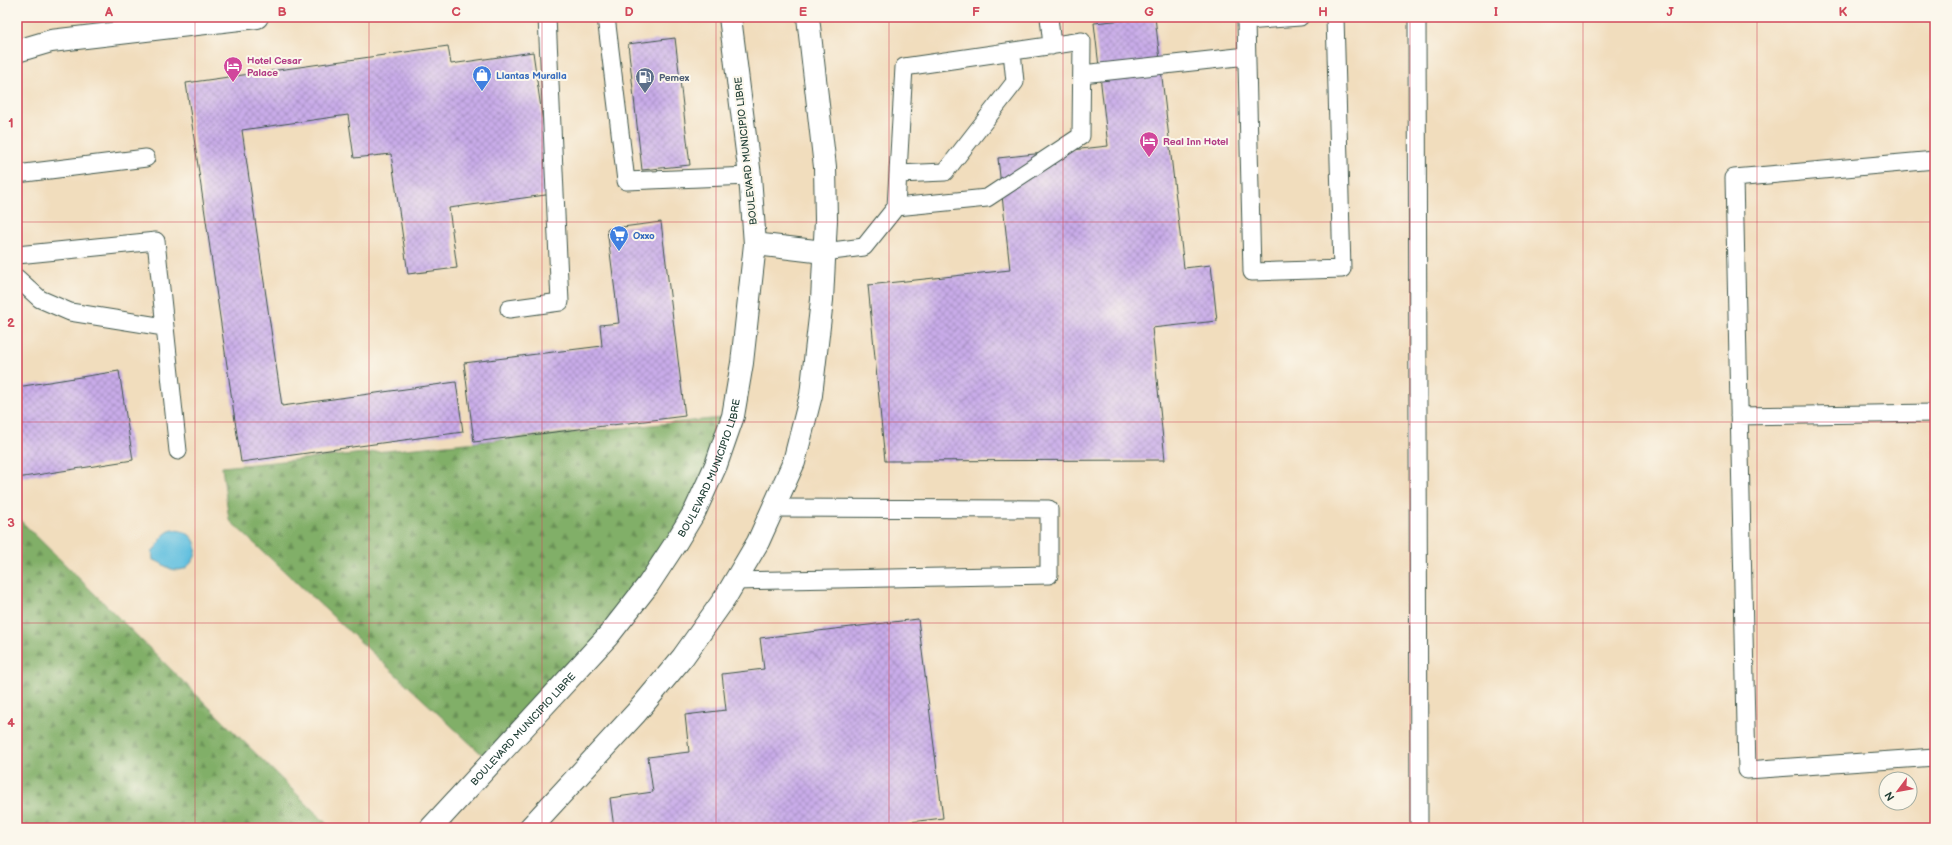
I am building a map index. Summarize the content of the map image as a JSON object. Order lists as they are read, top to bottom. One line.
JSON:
{"streets":{"main road":["BOULEVARD MUNICIPIO LIBRE"]},"places":{"hotel":["Hotel Cesar Palace","Real Inn Hotel"],"shop":["Llantas Muralla"],"fuel station":["Pemex"],"supermarket":["Oxxo"]},"north":"bottom left","grid":{"columns":["A","B","C","D","E","F","G","H","I","J","K"],"rows":["1","2","3","4"]}}
